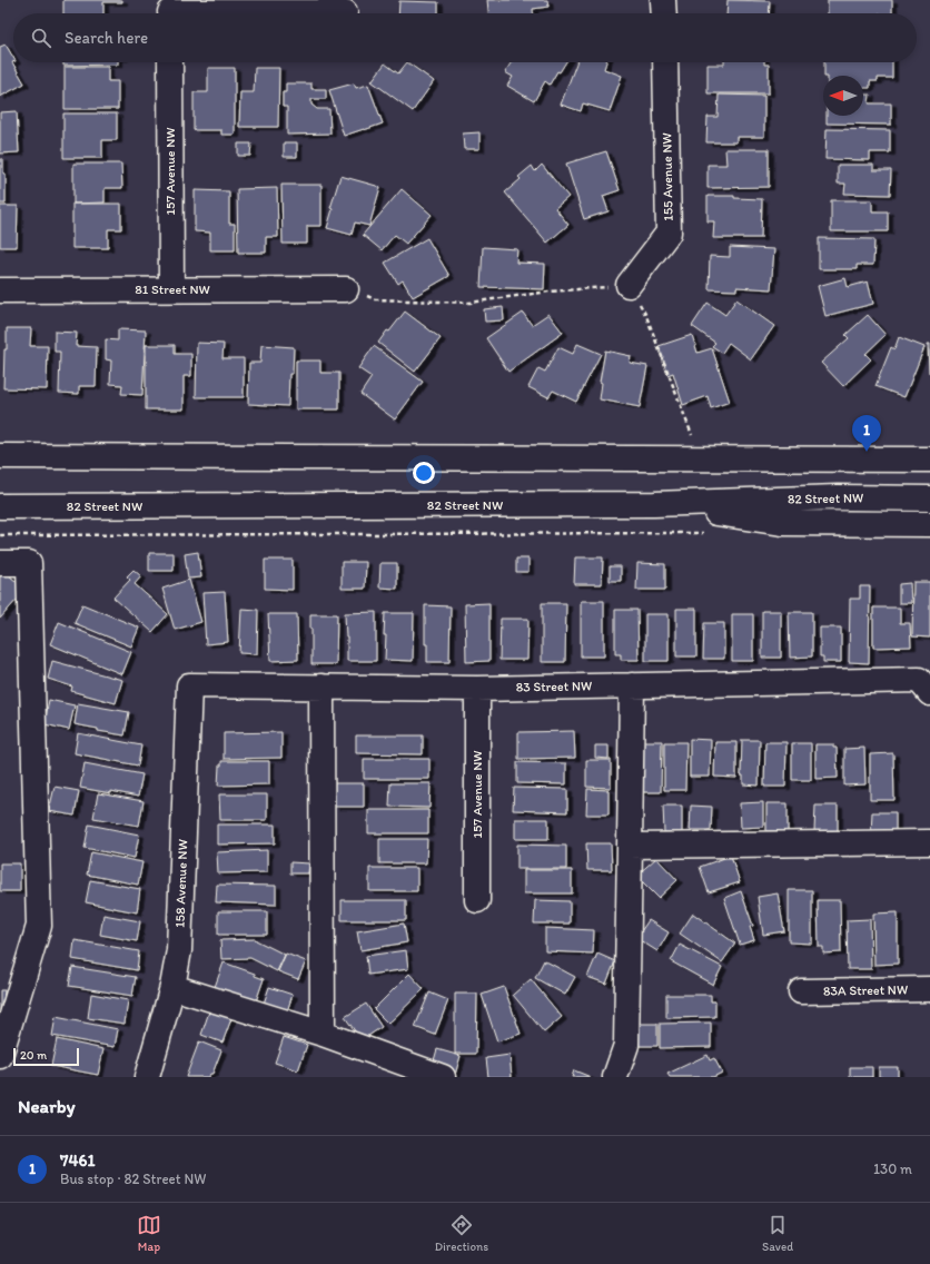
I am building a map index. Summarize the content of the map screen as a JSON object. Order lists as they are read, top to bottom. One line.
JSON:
{"streets":{"street":["157 Avenue NW","155 Avenue NW","81 Street NW","82 Street NW","83 Street NW","158 Avenue NW","83A Street NW"]},"crossings":[["157 Avenue NW","81 Street NW"],["157 Avenue NW","83 Street NW"],["83 Street NW","158 Avenue NW"]],"scale_bar":"20 m","north":"left","page":{"search":"Search here","pins":"1","scale":"20 m","heading":"Nearby","list":[{"mark":"1","name":"7461","note":"Bus stop · 82 Street NW","value":"130 m"}],"nav":["Map","Directions","Saved"]}}
